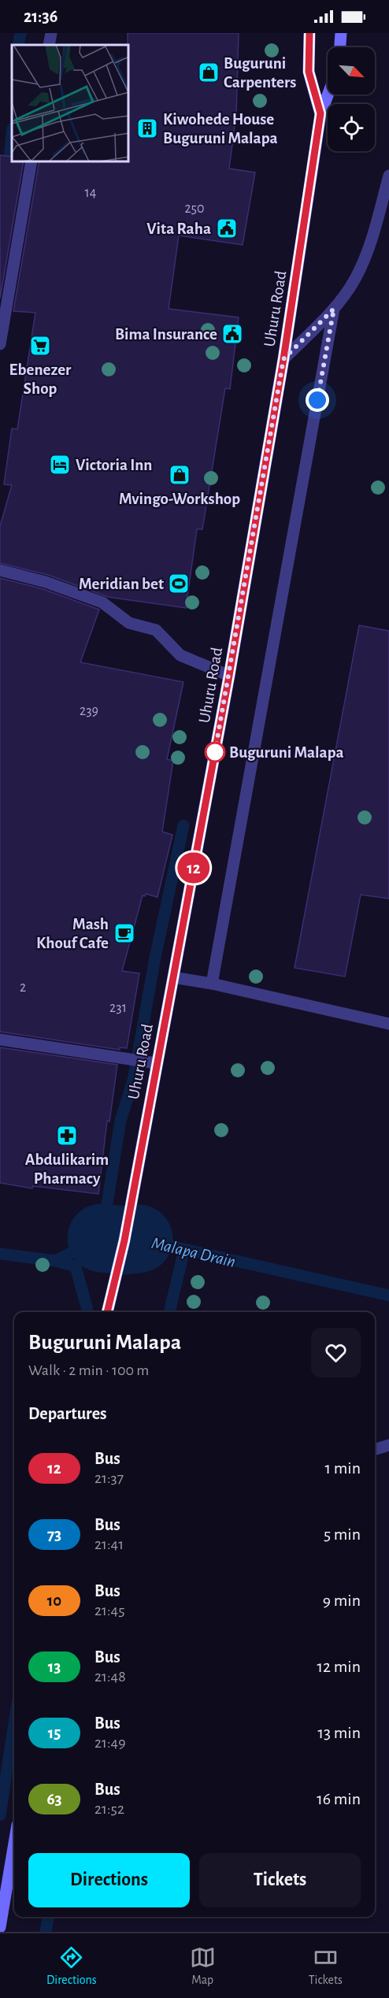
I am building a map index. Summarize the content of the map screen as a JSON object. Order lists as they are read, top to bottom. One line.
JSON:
{"streets":{"main road":["Uhuru Road"]},"water":["Malapa Drain"],"places":{"shop":["Buguruni Carpenters","Mvingo-Workshop"],"building":["Kiwohede House Buguruni Malapa"],"public building":["Vita Raha","Bima Insurance"],"supermarket":["Ebenezer Shop"],"hotel":["Victoria Inn"],"sports":["Meridian bet"],"other":["Buguruni Malapa"],"cafe":["Mash Khouf Cafe"],"pharmacy":["Abdulikarim Pharmacy"]},"lines":["bus line 12"],"house_numbers":["14","250","239","2","231"],"north":"bottom right","page":{"status":"21:36","on_map":"12","heading":[["Buguruni Malapa","Walk · 2 min · 100 m"],"Departures"],"list":[{"mark":"12","name":"Bus","note":"21:37","value":"1 min"},{"mark":"73","name":"Bus","note":"21:41","value":"5 min"},{"mark":"10","name":"Bus","note":"21:45","value":"9 min"},{"mark":"13","name":"Bus","note":"21:48","value":"12 min"},{"mark":"15","name":"Bus","note":"21:49","value":"13 min"},{"mark":"63","name":"Bus","note":"21:52","value":"16 min"}],"buttons":["Directions","Tickets"],"tabs":["Directions","Map","Tickets"]}}
